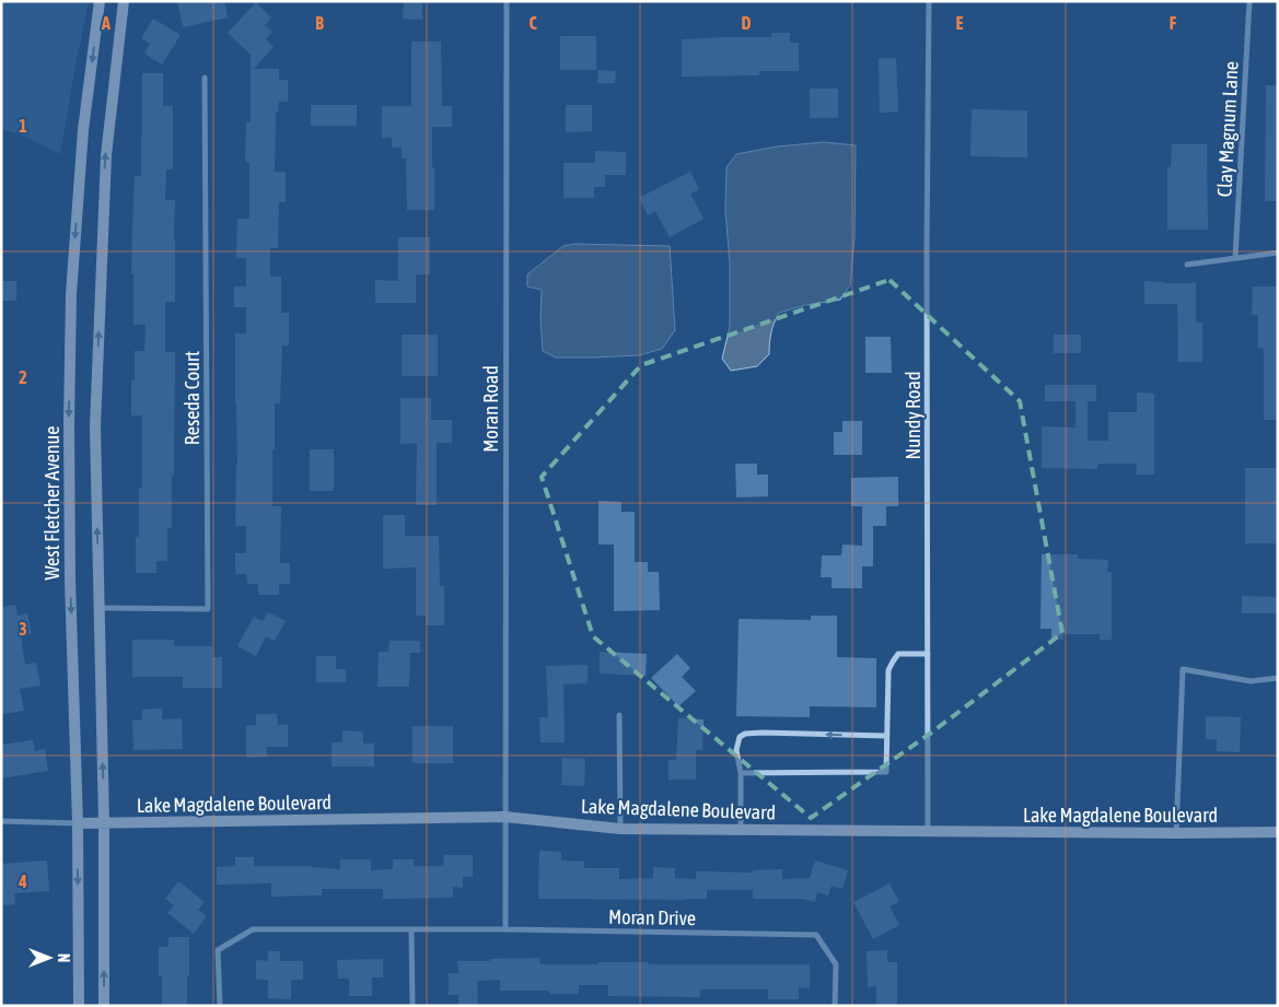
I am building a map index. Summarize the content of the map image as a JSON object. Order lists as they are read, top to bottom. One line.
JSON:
{"streets":{"main road":["West Fletcher Avenue","Lake Magdalene Boulevard"],"street":["Clay Magnum Lane","Reseda Court","Moran Road","Nundy Road","Moran Drive"]},"crossings":[["Moran Road","Lake Magdalene Boulevard"],["Moran Road","Moran Drive"],["Nundy Road","Lake Magdalene Boulevard"],["West Fletcher Avenue","Lake Magdalene Boulevard"]],"north":"right","grid":{"columns":["A","B","C","D","E","F"],"rows":["1","2","3","4"]}}
